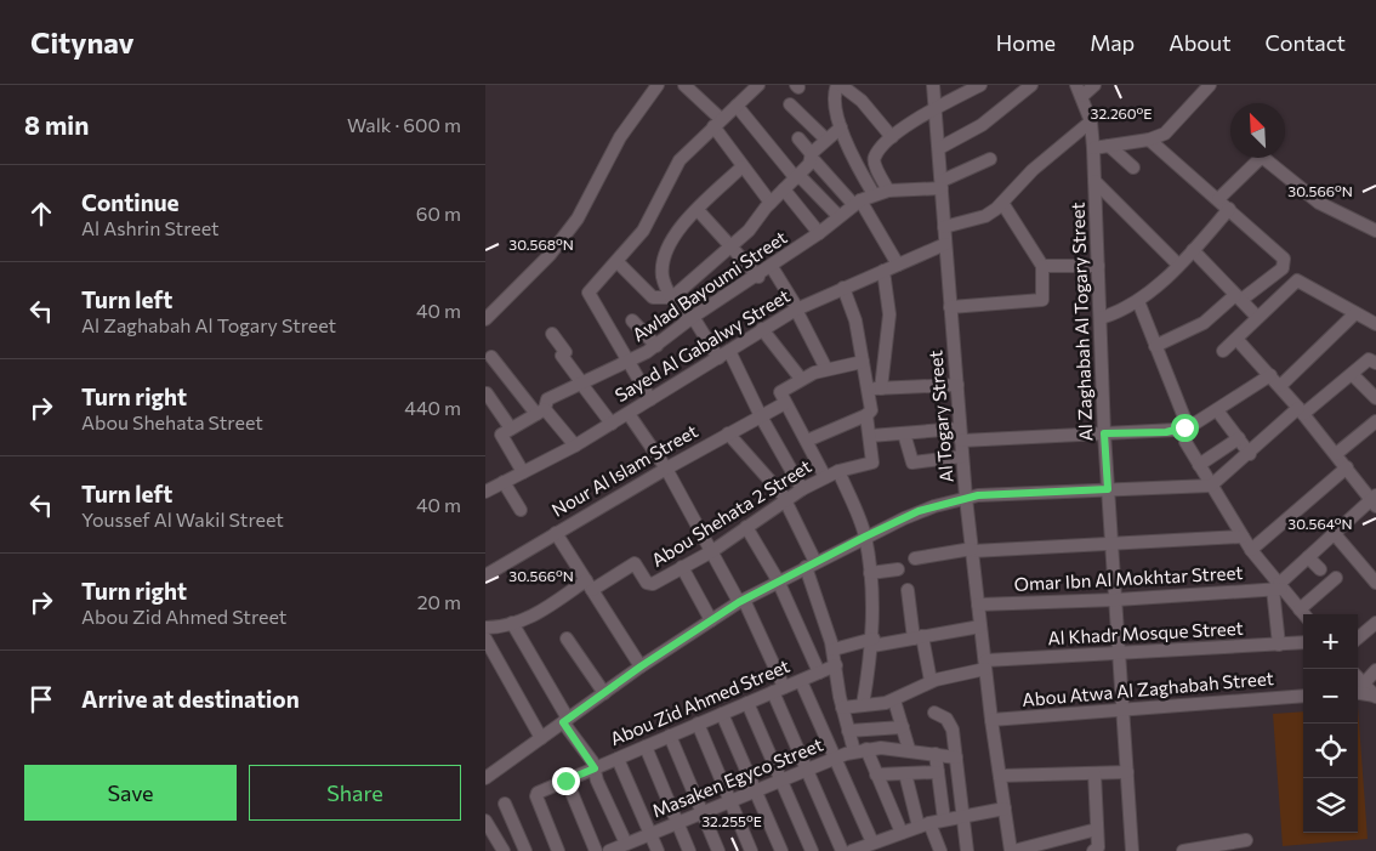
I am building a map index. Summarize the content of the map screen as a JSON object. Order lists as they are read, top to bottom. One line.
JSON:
{"streets":{"street":["Awlad Bayoumi Street","Al Zaghabah Al Togary Street","Sayed Al Gabalwy Street","Al Togary Street","Nour Al Islam Street","Abou Shehata 2 Street","Omar Ibn Al Mokhtar Street","Al Khadr Mosque Street","Abou Atwa Al Zaghabah Street","Abou Zid Ahmed Street","Masaken Egyco Street"]},"crossings":[["Awlad Bayoumi Street","Al Togary Street"],["Al Zaghabah Al Togary Street","Omar Ibn Al Mokhtar Street"],["Al Zaghabah Al Togary Street","Al Khadr Mosque Street"],["Al Zaghabah Al Togary Street","Abou Atwa Al Zaghabah Street"],["Sayed Al Gabalwy Street","Al Togary Street"],["Al Togary Street","Omar Ibn Al Mokhtar Street"],["Al Togary Street","Al Khadr Mosque Street"],["Al Togary Street","Abou Atwa Al Zaghabah Street"]],"north":"top left","page":{"header":"Citynav","nav":["Home","Map","About","Contact"],"heading":["8 min","Walk · 600 m"],"list":[["Continue","Al Ashrin Street","60 m"],["Turn left","Al Zaghabah Al Togary Street","40 m"],["Turn right","Abou Shehata Street","440 m"],["Turn left","Youssef Al Wakil Street","40 m"],["Turn right","Abou Zid Ahmed Street","20 m"],"Arrive at destination"],"map_buttons":["+","−"],"buttons":["Save","Share"]},"coordinates":["32.260°E","30.566°N","30.568°N","30.564°N","32.255°E"]}
